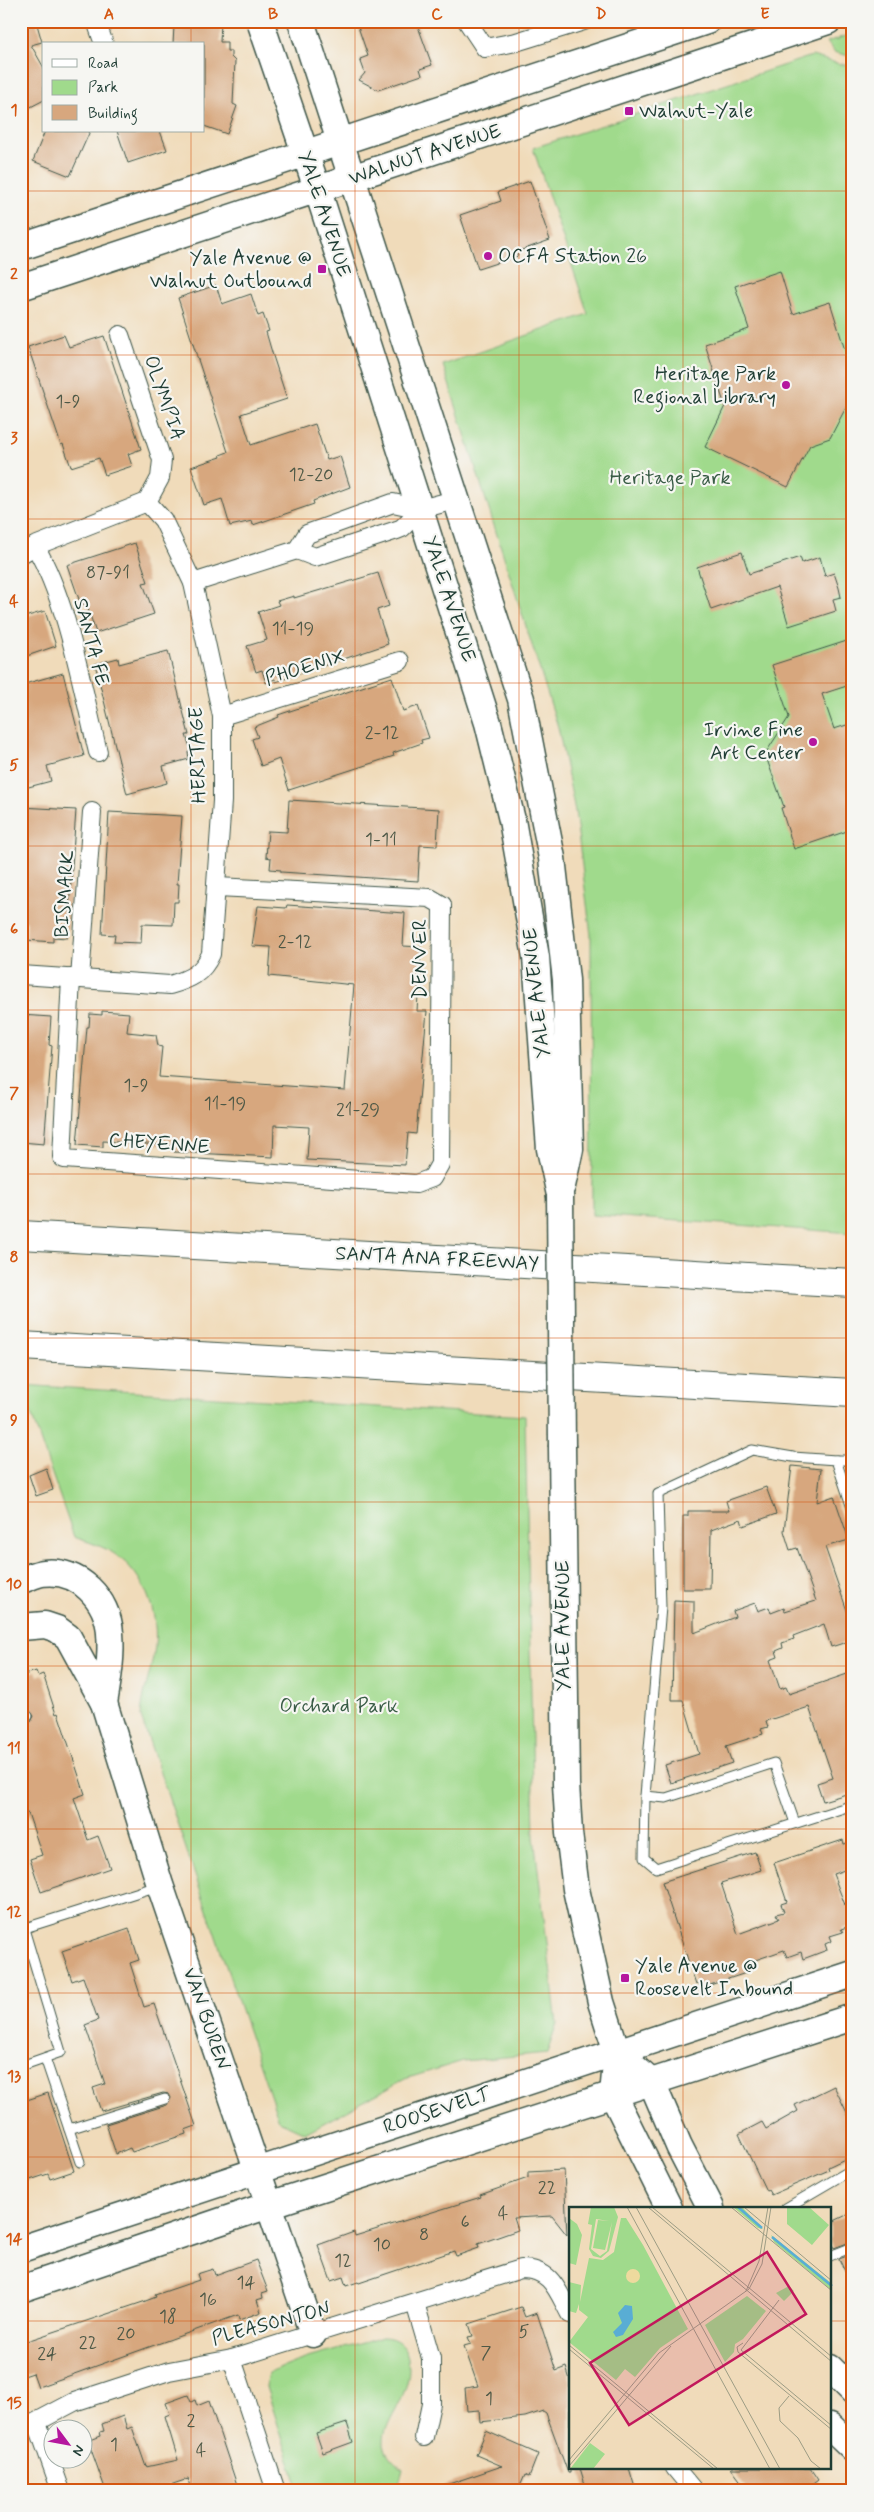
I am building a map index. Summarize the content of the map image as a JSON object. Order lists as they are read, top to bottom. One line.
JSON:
{"streets":{"highway":["SANTA ANA FREEWAY"],"main road":["WALNUT AVENUE","YALE AVENUE","VAN BUREN","ROOSEVELT"],"street":["OLYMPIA","SANTA FE","PHOENIX","HERITAGE","BISMARK","DENVER","CHEYENNE","PLEASONTON"]},"crossings":[["WALNUT AVENUE","YALE AVENUE"],["YALE AVENUE","ROOSEVELT"],["OLYMPIA","HERITAGE"],["PHOENIX","HERITAGE"],["HERITAGE","BISMARK"],["HERITAGE","DENVER"],["HERITAGE","CHEYENNE"],["BISMARK","CHEYENNE"],["DENVER","CHEYENNE"],["VAN BUREN","ROOSEVELT"],["VAN BUREN","PLEASONTON"]],"parks":["Heritage Park","Orchard Park"],"places":{"transit":["Walnut-Yale","Yale Avenue @ Walnut Outbound","Yale Avenue @ Roosevelt Inbound"],"other":["OCFA Station 26","Heritage Park Regional Library","Irvine Fine Art Center"]},"house_numbers":["1-9","12-20","87-91","11-19","2-12","1-11","2-12","1-9","11-19","21-29","22","4","6","8","10","12","14","16","18","5","20","22","7","24","1","2","1","4"],"legend":["Road","Park","Building"],"north":"bottom right","grid":{"columns":["A","B","C","D","E"],"rows":["1","2","3","4","5","6","7","8","9","10","11","12","13","14","15"]}}
